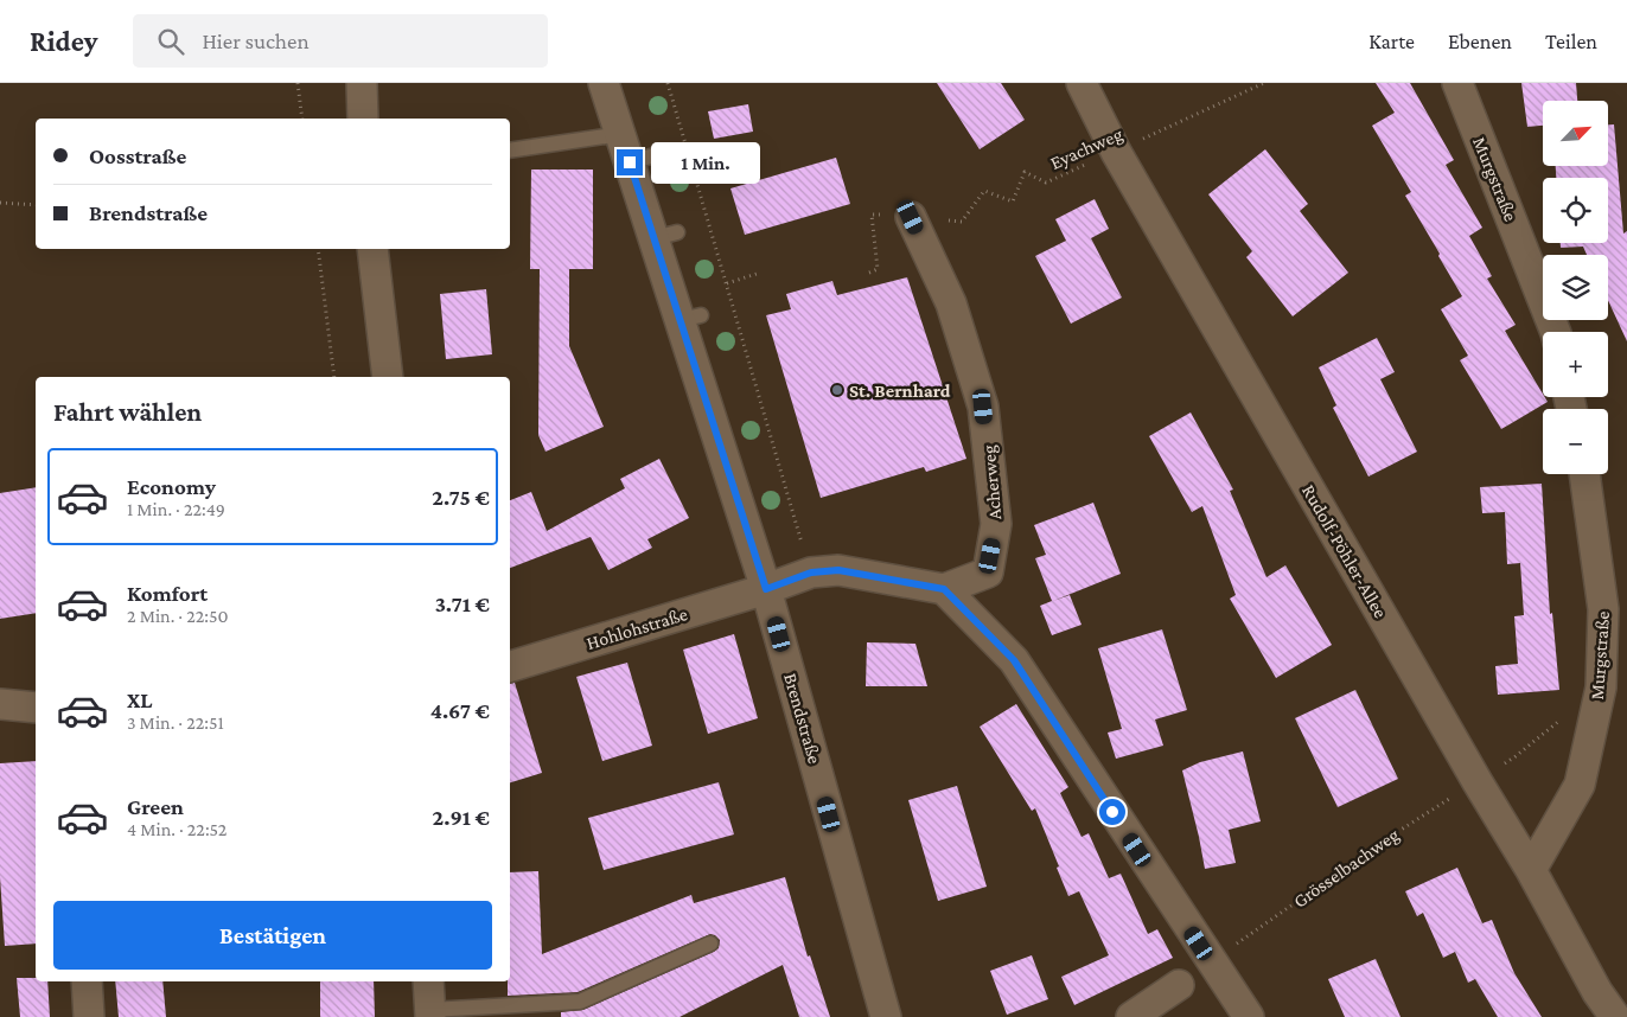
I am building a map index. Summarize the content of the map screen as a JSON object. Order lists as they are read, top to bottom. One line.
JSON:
{"streets":{"street":["Murgstraße","Acherweg","Rudolf-Pöhler-Allee","Hohlohstraße","Brendstraße"],"path":["Eyachweg","Grösselbachweg"]},"crossings":[["Eyachweg","Acherweg"],["Eyachweg","Rudolf-Pöhler-Allee"],["Murgstraße","Rudolf-Pöhler-Allee"],["Acherweg","Hohlohstraße"],["Hohlohstraße","Brendstraße"]],"places":["St. Bernhard"],"north":"top right","page":{"header":"Ridey","search":"Hier suchen","nav":["Karte","Ebenen","Teilen"],"map_buttons":["+","−"],"banner":["Oosstraße","Brendstraße"],"bubble":"1 Min.","heading":"Fahrt wählen","list":[{"name":"Economy","note":"1 Min. · 22:49","value":"2.75 €"},{"name":"Komfort","note":"2 Min. · 22:50","value":"3.71 €"},{"name":"XL","note":"3 Min. · 22:51","value":"4.67 €"},{"name":"Green","note":"4 Min. · 22:52","value":"2.91 €"}],"buttons":"Bestätigen"}}
